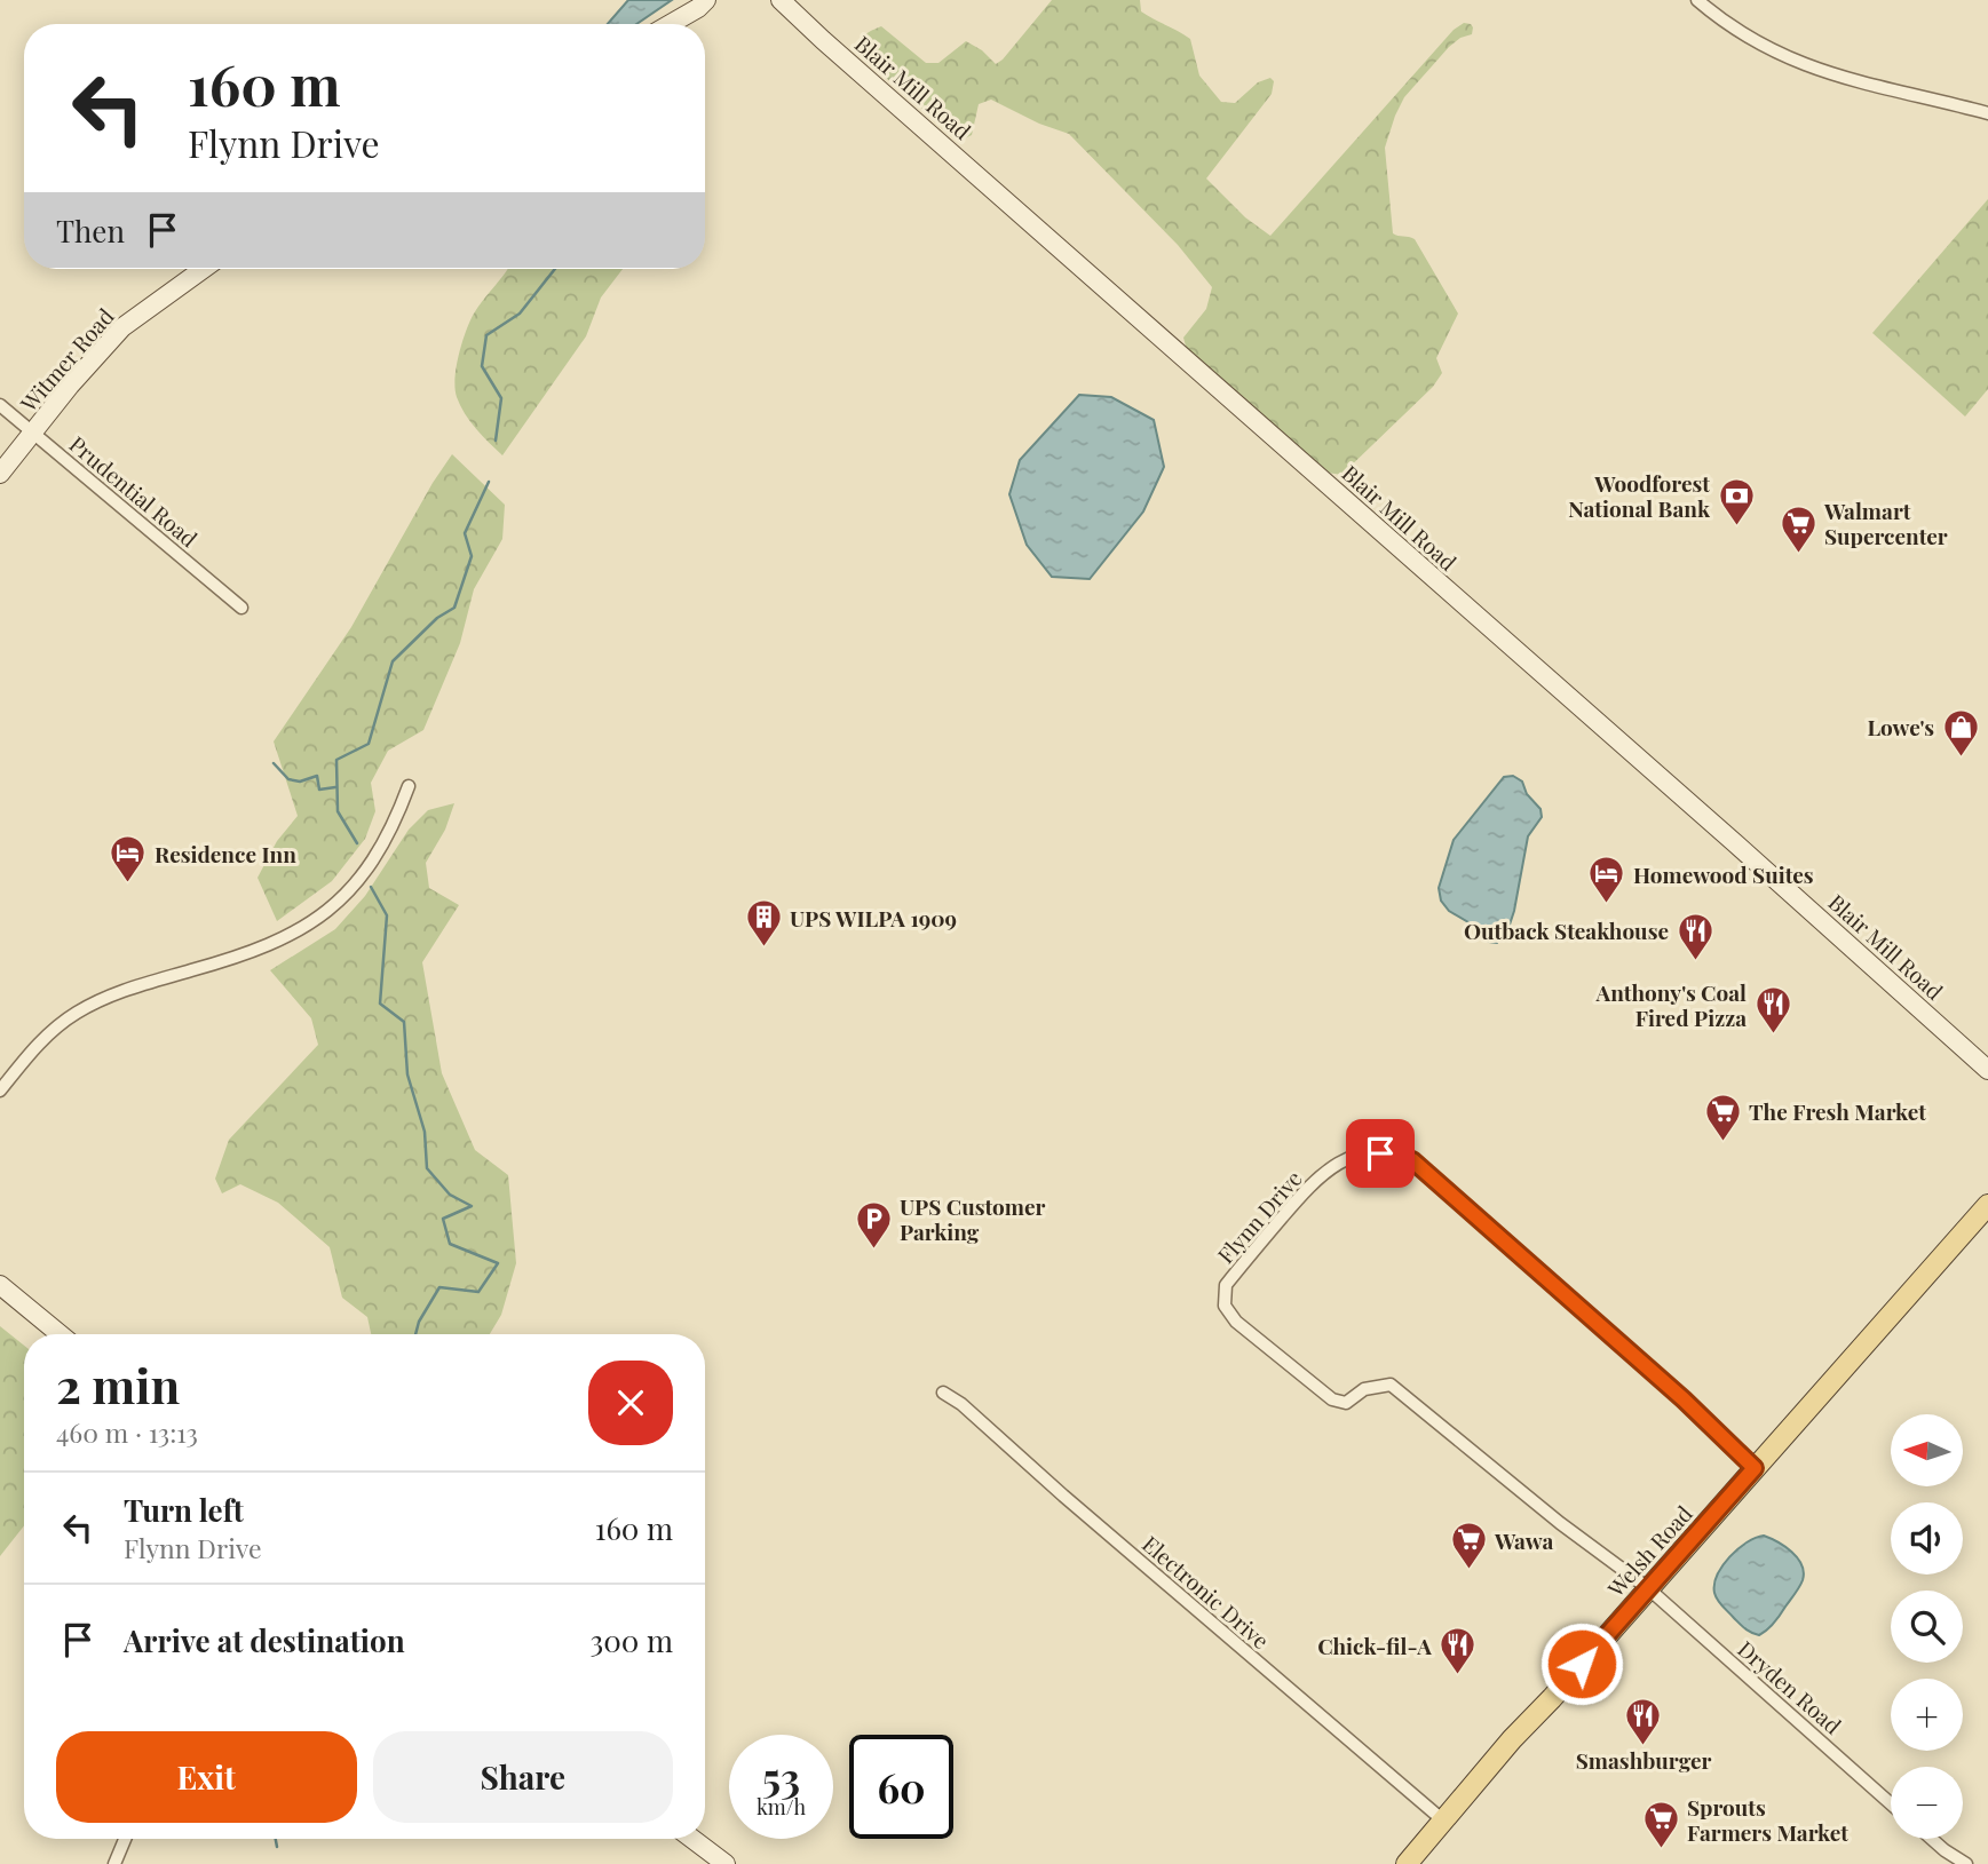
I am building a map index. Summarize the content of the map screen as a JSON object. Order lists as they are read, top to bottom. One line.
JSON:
{"streets":{"main road":["Blair Mill Road","Witmer Road","Welsh Road"],"street":["Prudential Road","Flynn Drive","Electronic Drive","Dryden Road"]},"crossings":[["Witmer Road","Prudential Road"],["Flynn Drive","Welsh Road"],["Flynn Drive","Dryden Road"],["Welsh Road","Electronic Drive"],["Welsh Road","Dryden Road"]],"places":{"bank":["Woodforest National Bank"],"supermarket":["Walmart Supercenter","The Fresh Market","Wawa","Sprouts Farmers Market"],"shop":["Lowe's"],"hotel":["Residence Inn","Homewood Suites"],"building":["UPS WILPA 1909"],"restaurant":["Outback Steakhouse","Anthony's Coal Fired Pizza","Chick-fil-A","Smashburger"],"parking":["UPS Customer Parking"]},"north":"left","page":{"turn":["160 m","Flynn Drive"],"then":"Then","heading":["2 min","460 m · 13:13"],"map_buttons":["+","−"],"list":[{"name":"Turn left","note":"Flynn Drive","value":"160 m"},{"name":"Arrive at destination","value":"300 m"}],"buttons":["Exit","Share"],"speed":"53 km/h","limit":"60"}}
